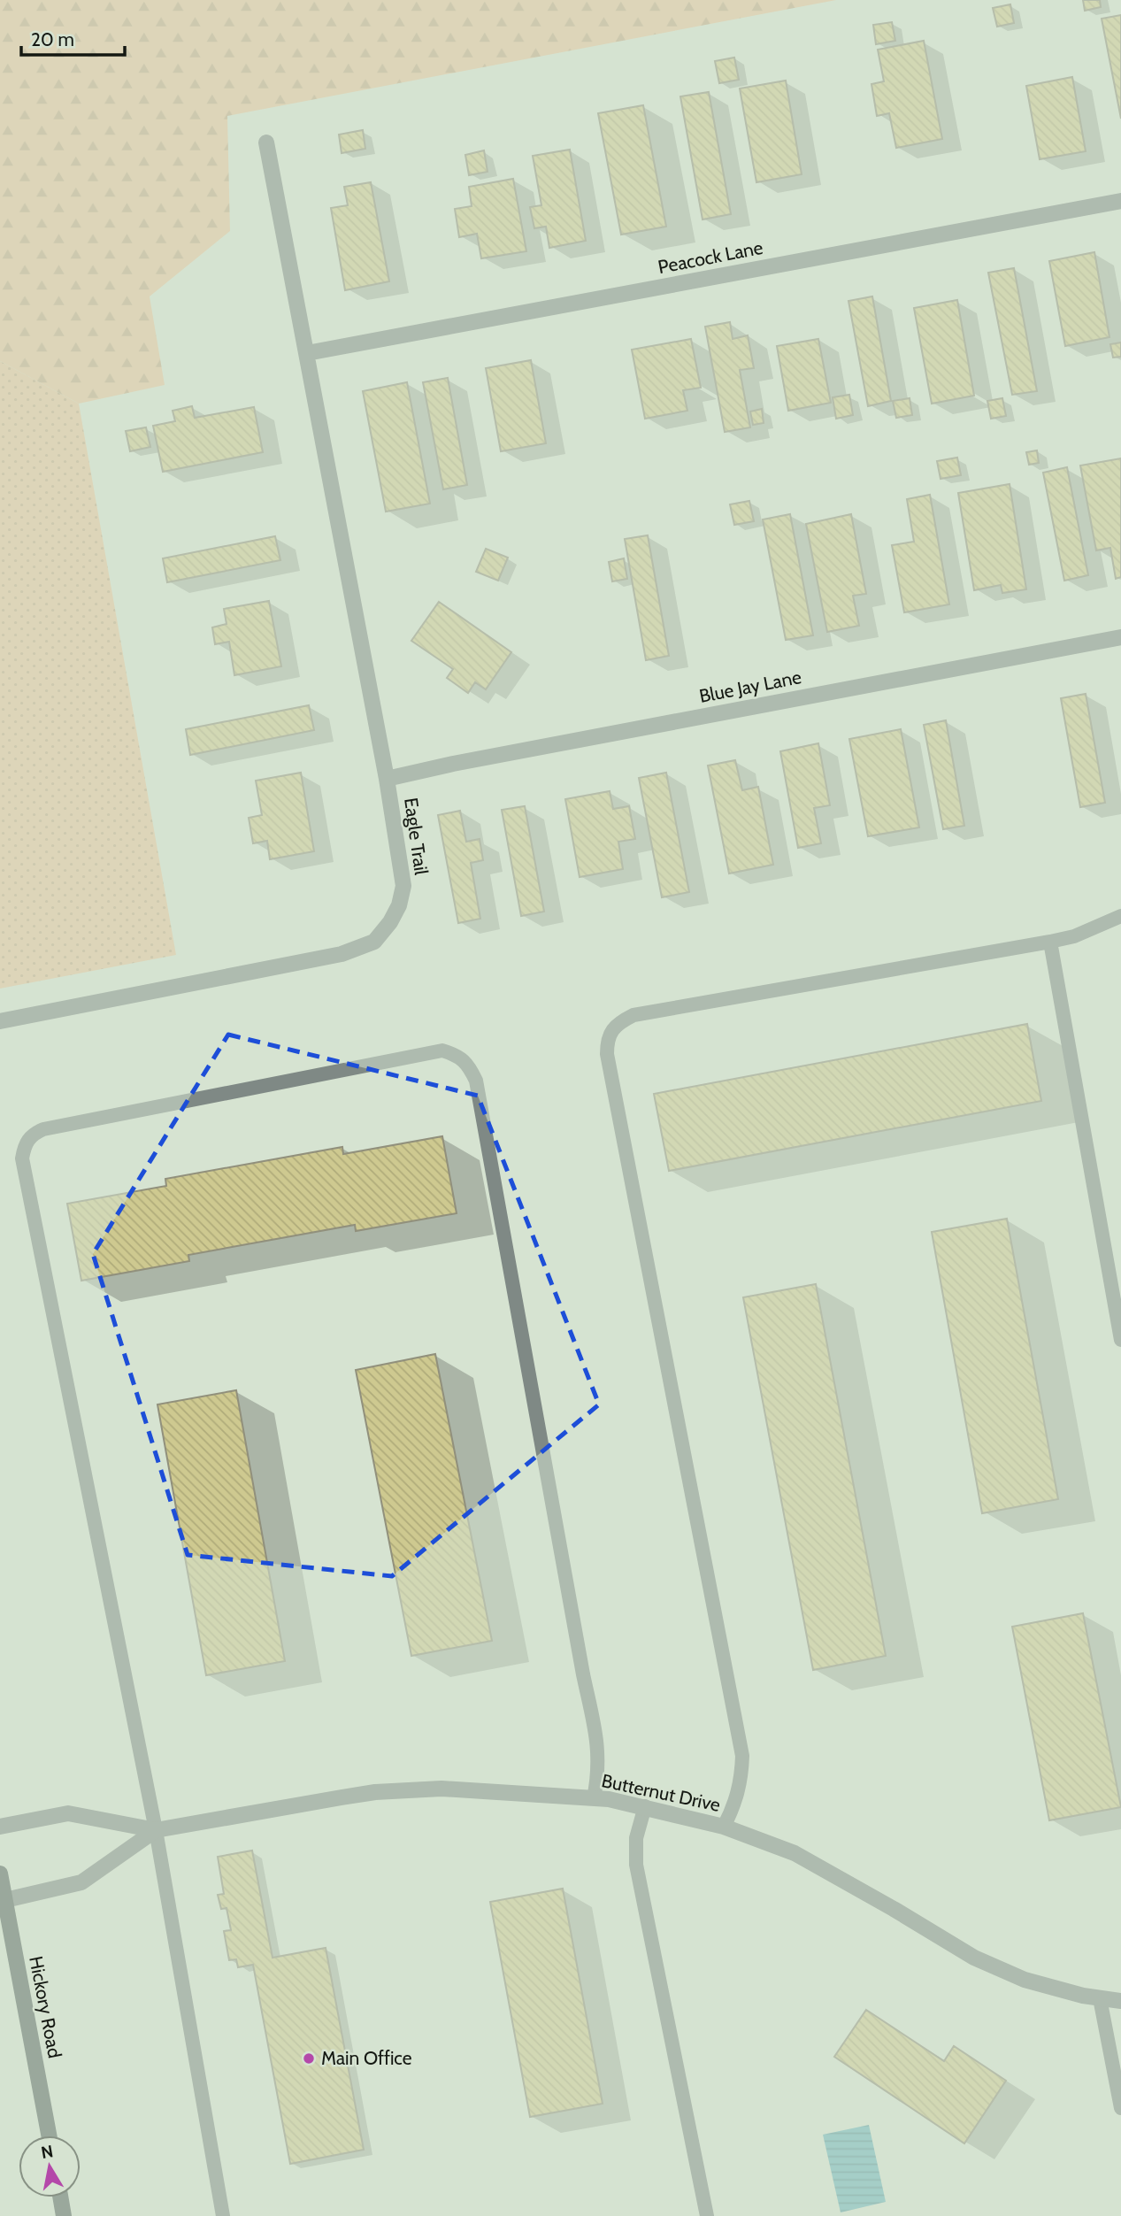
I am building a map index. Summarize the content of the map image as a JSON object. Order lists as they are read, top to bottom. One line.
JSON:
{"streets":{"street":["Peacock Lane","Blue Jay Lane","Eagle Trail","Butternut Drive","Hickory Road"]},"crossings":[["Peacock Lane","Eagle Trail"],["Blue Jay Lane","Eagle Trail"],["Butternut Drive","Hickory Road"]],"places":["Main Office"],"scale_bar":"20 m","north":"top"}
